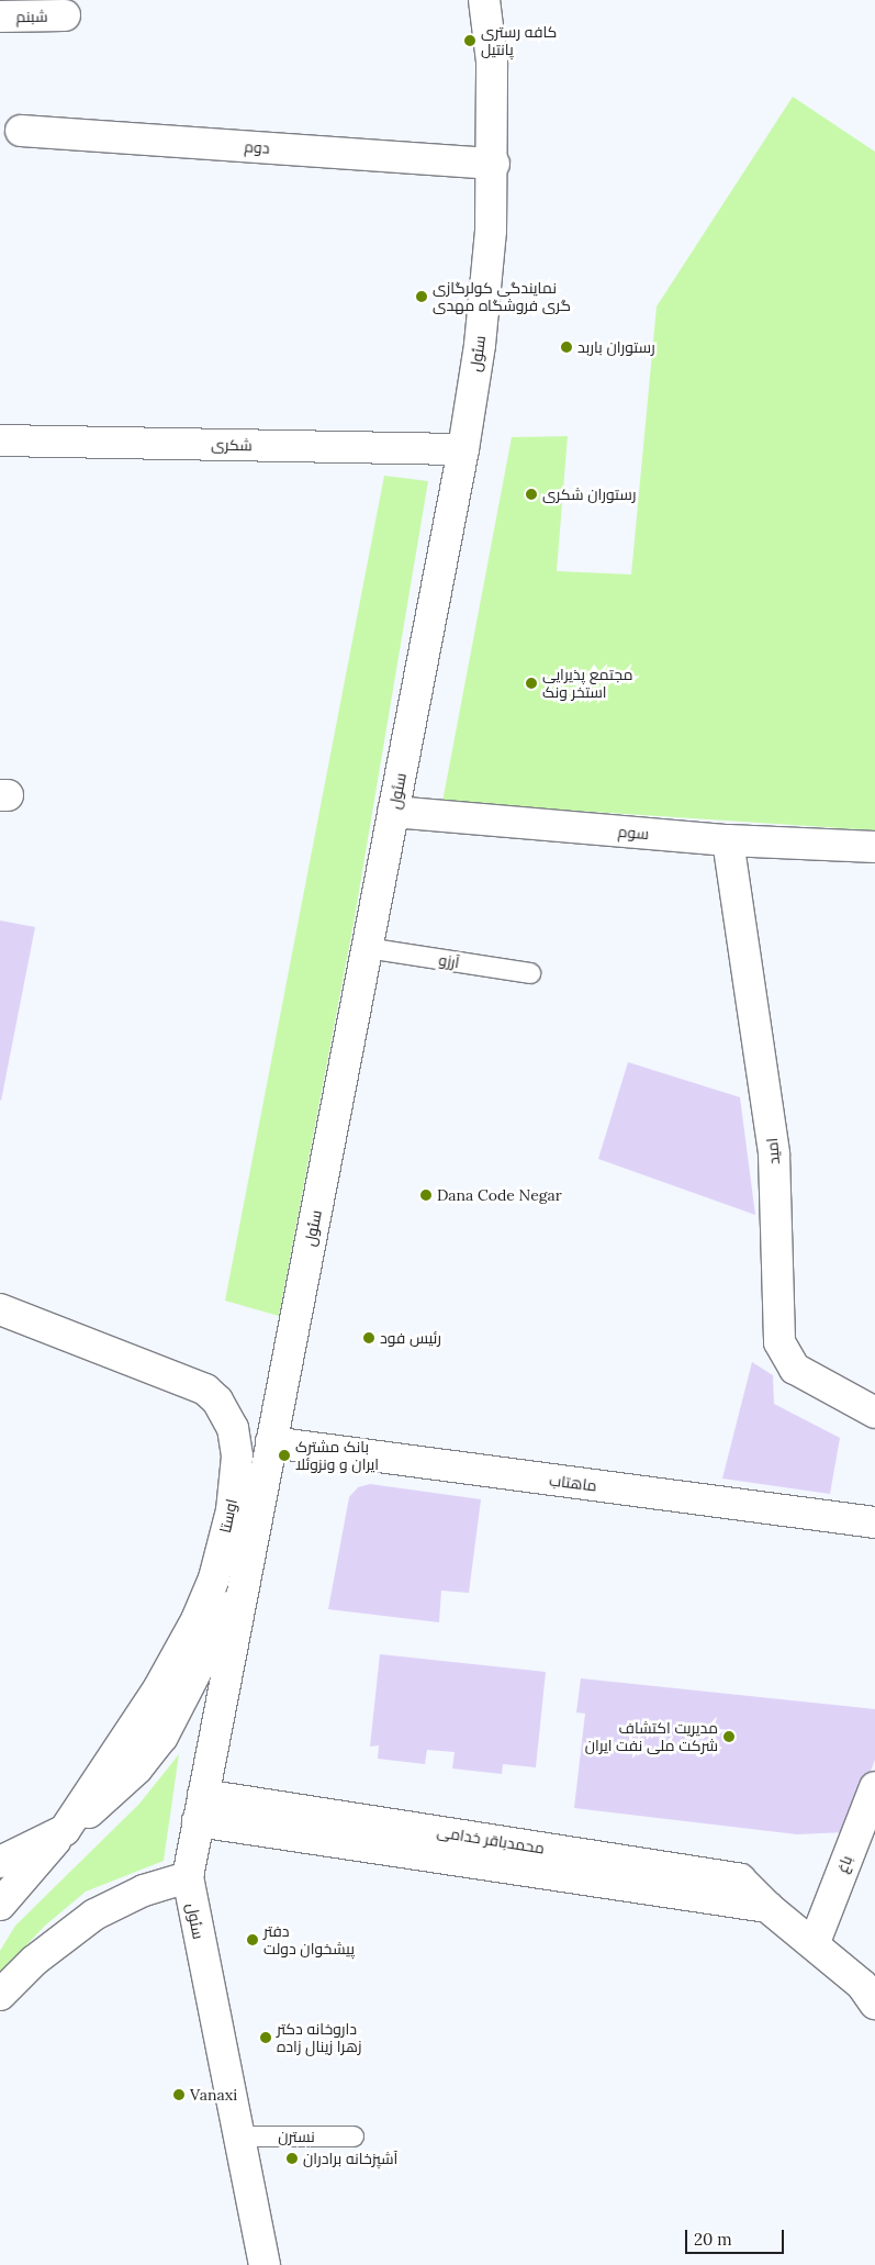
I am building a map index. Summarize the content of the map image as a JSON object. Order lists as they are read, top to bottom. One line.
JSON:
{"streets":{"main road":["شبنم","دوم","سئول","شکری","سوم","امید","ماهتاب","اوستا","محمدباقر خدامی","باغ"],"lane":["آرزو","نسترن"]},"crossings":[["دوم","سئول"],["سئول","شکری"],["سئول","سوم"],["سئول","آرزو"],["سئول","ماهتاب"],["سئول","اوستا"],["سئول","محمدباقر خدامی"],["سئول","نسترن"],["سوم","امید"],["محمدباقر خدامی","باغ"]],"places":["کافه رستری پانتیل","نمایندگی کولرگازی گری فروشگاه مهدی","رستوران باربد","رستوران شکری","مجتمع پذیرایی استخر ونک","Dana Code Negar","رئیس فود","بانک مشترک ایران و ونزوئلا","مدیریت اکتشاف شرکت ملی نفت ایران","دفتر پیشخوان دولت","داروخانه دکتر زهرا زینال زاده","Vanaxi","آشپزخانه برادران"],"scale_bar":"20 m"}
